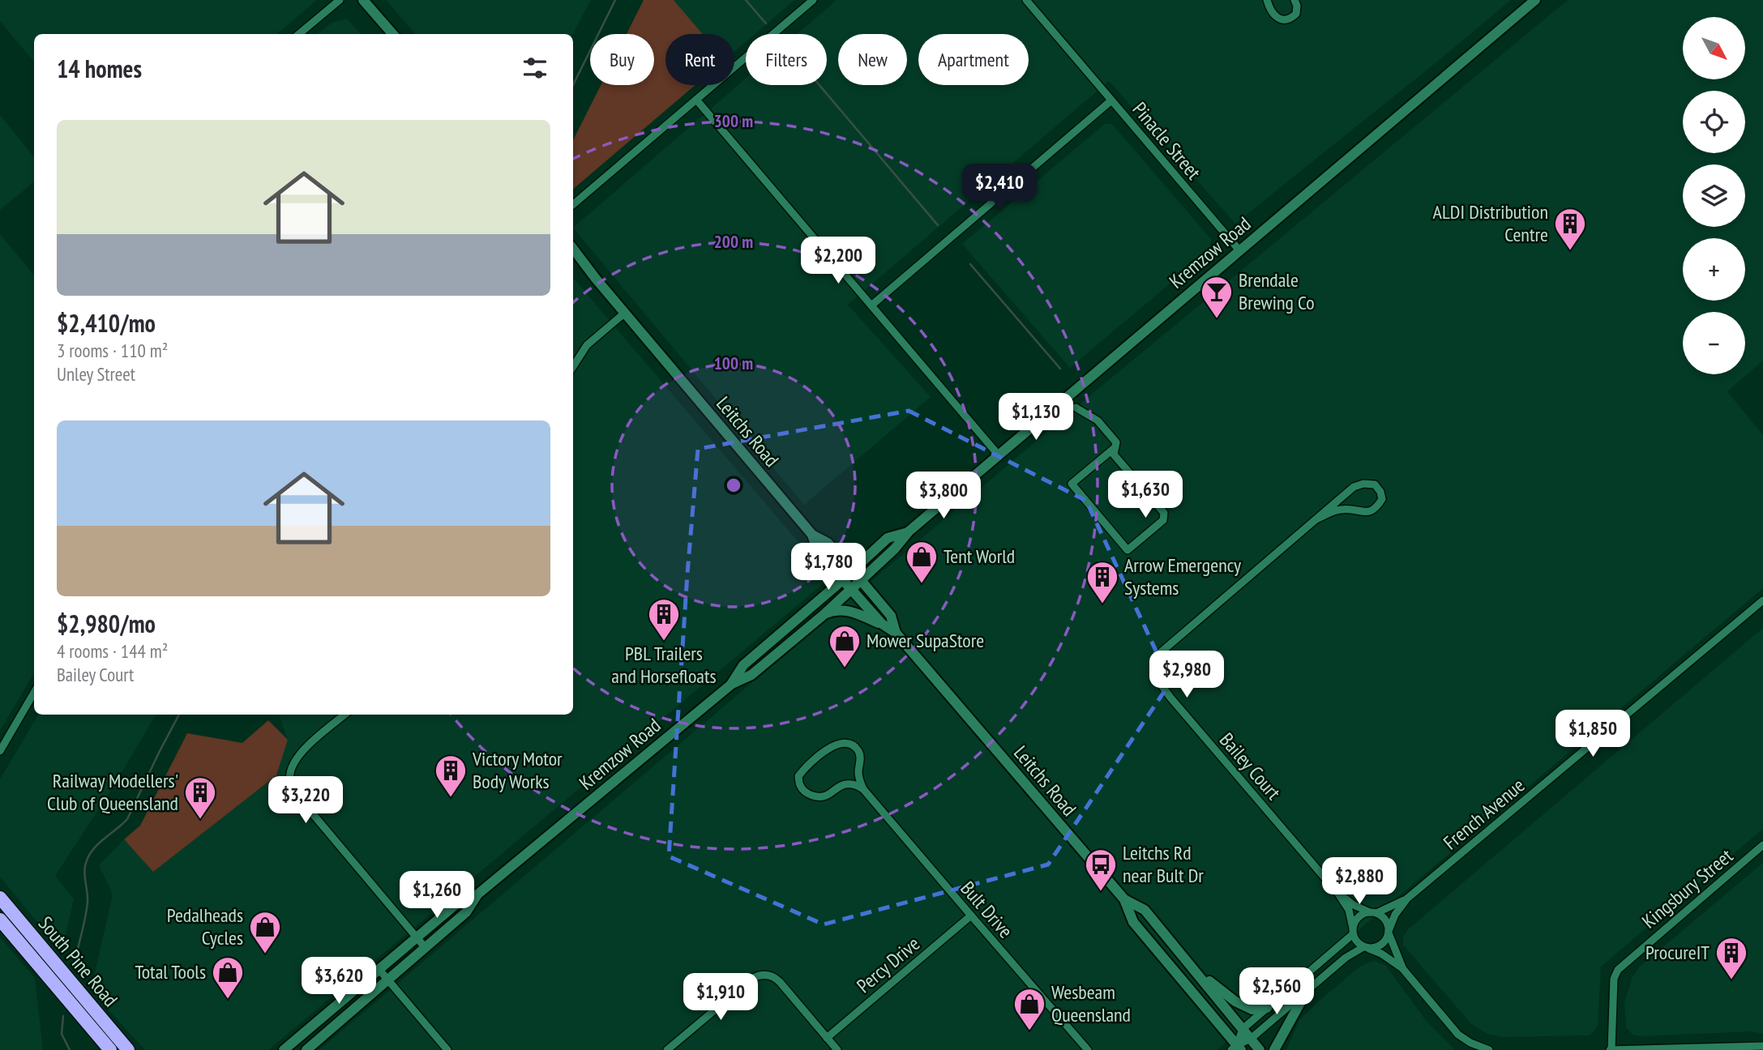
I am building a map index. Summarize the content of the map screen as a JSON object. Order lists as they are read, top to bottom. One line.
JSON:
{"streets":{"highway":["South Pine Road"],"street":["Pinacle Street","Kremzow Road","Leitchs Road","Bailey Court","French Avenue","Kingsbury Street","Bult Drive","Percy Drive"]},"crossings":[["Pinacle Street","Kremzow Road"],["Kremzow Road","Leitchs Road"],["Bailey Court","French Avenue"],["Bult Drive","Percy Drive"]],"places":{"building":["ALDI Distribution Centre","Arrow Emergency Systems","PBL Trailers and Horsefloats","Victory Motor Body Works","Railway Modellers' Club of Queensland","ProcureIT"],"bar":["Brendale Brewing Co"],"shop":["Tent World","Mower SupaStore","Pedalheads Cycles","Total Tools","Wesbeam Queensland"],"bus stop":["Leitchs Rd near Bult Dr"]},"north":"bottom right","page":{"map_buttons":["+","−"],"chip":["Buy","Rent","Filters","New","Apartment"],"heading":"14 homes","list":[{"name":"$2,410/mo","note":"3 rooms · 110 m² · Unley Street"},{"name":"$2,980/mo","note":"4 rooms · 144 m² · Bailey Court"}],"price":["$2,410","$2,200","$1,130","$1,630","$3,800","$1,780","$2,980","$1,850","$3,220","$2,880","$1,260","$3,620","$2,560","$1,910"]},"rings":["300 m","200 m","100 m"]}
